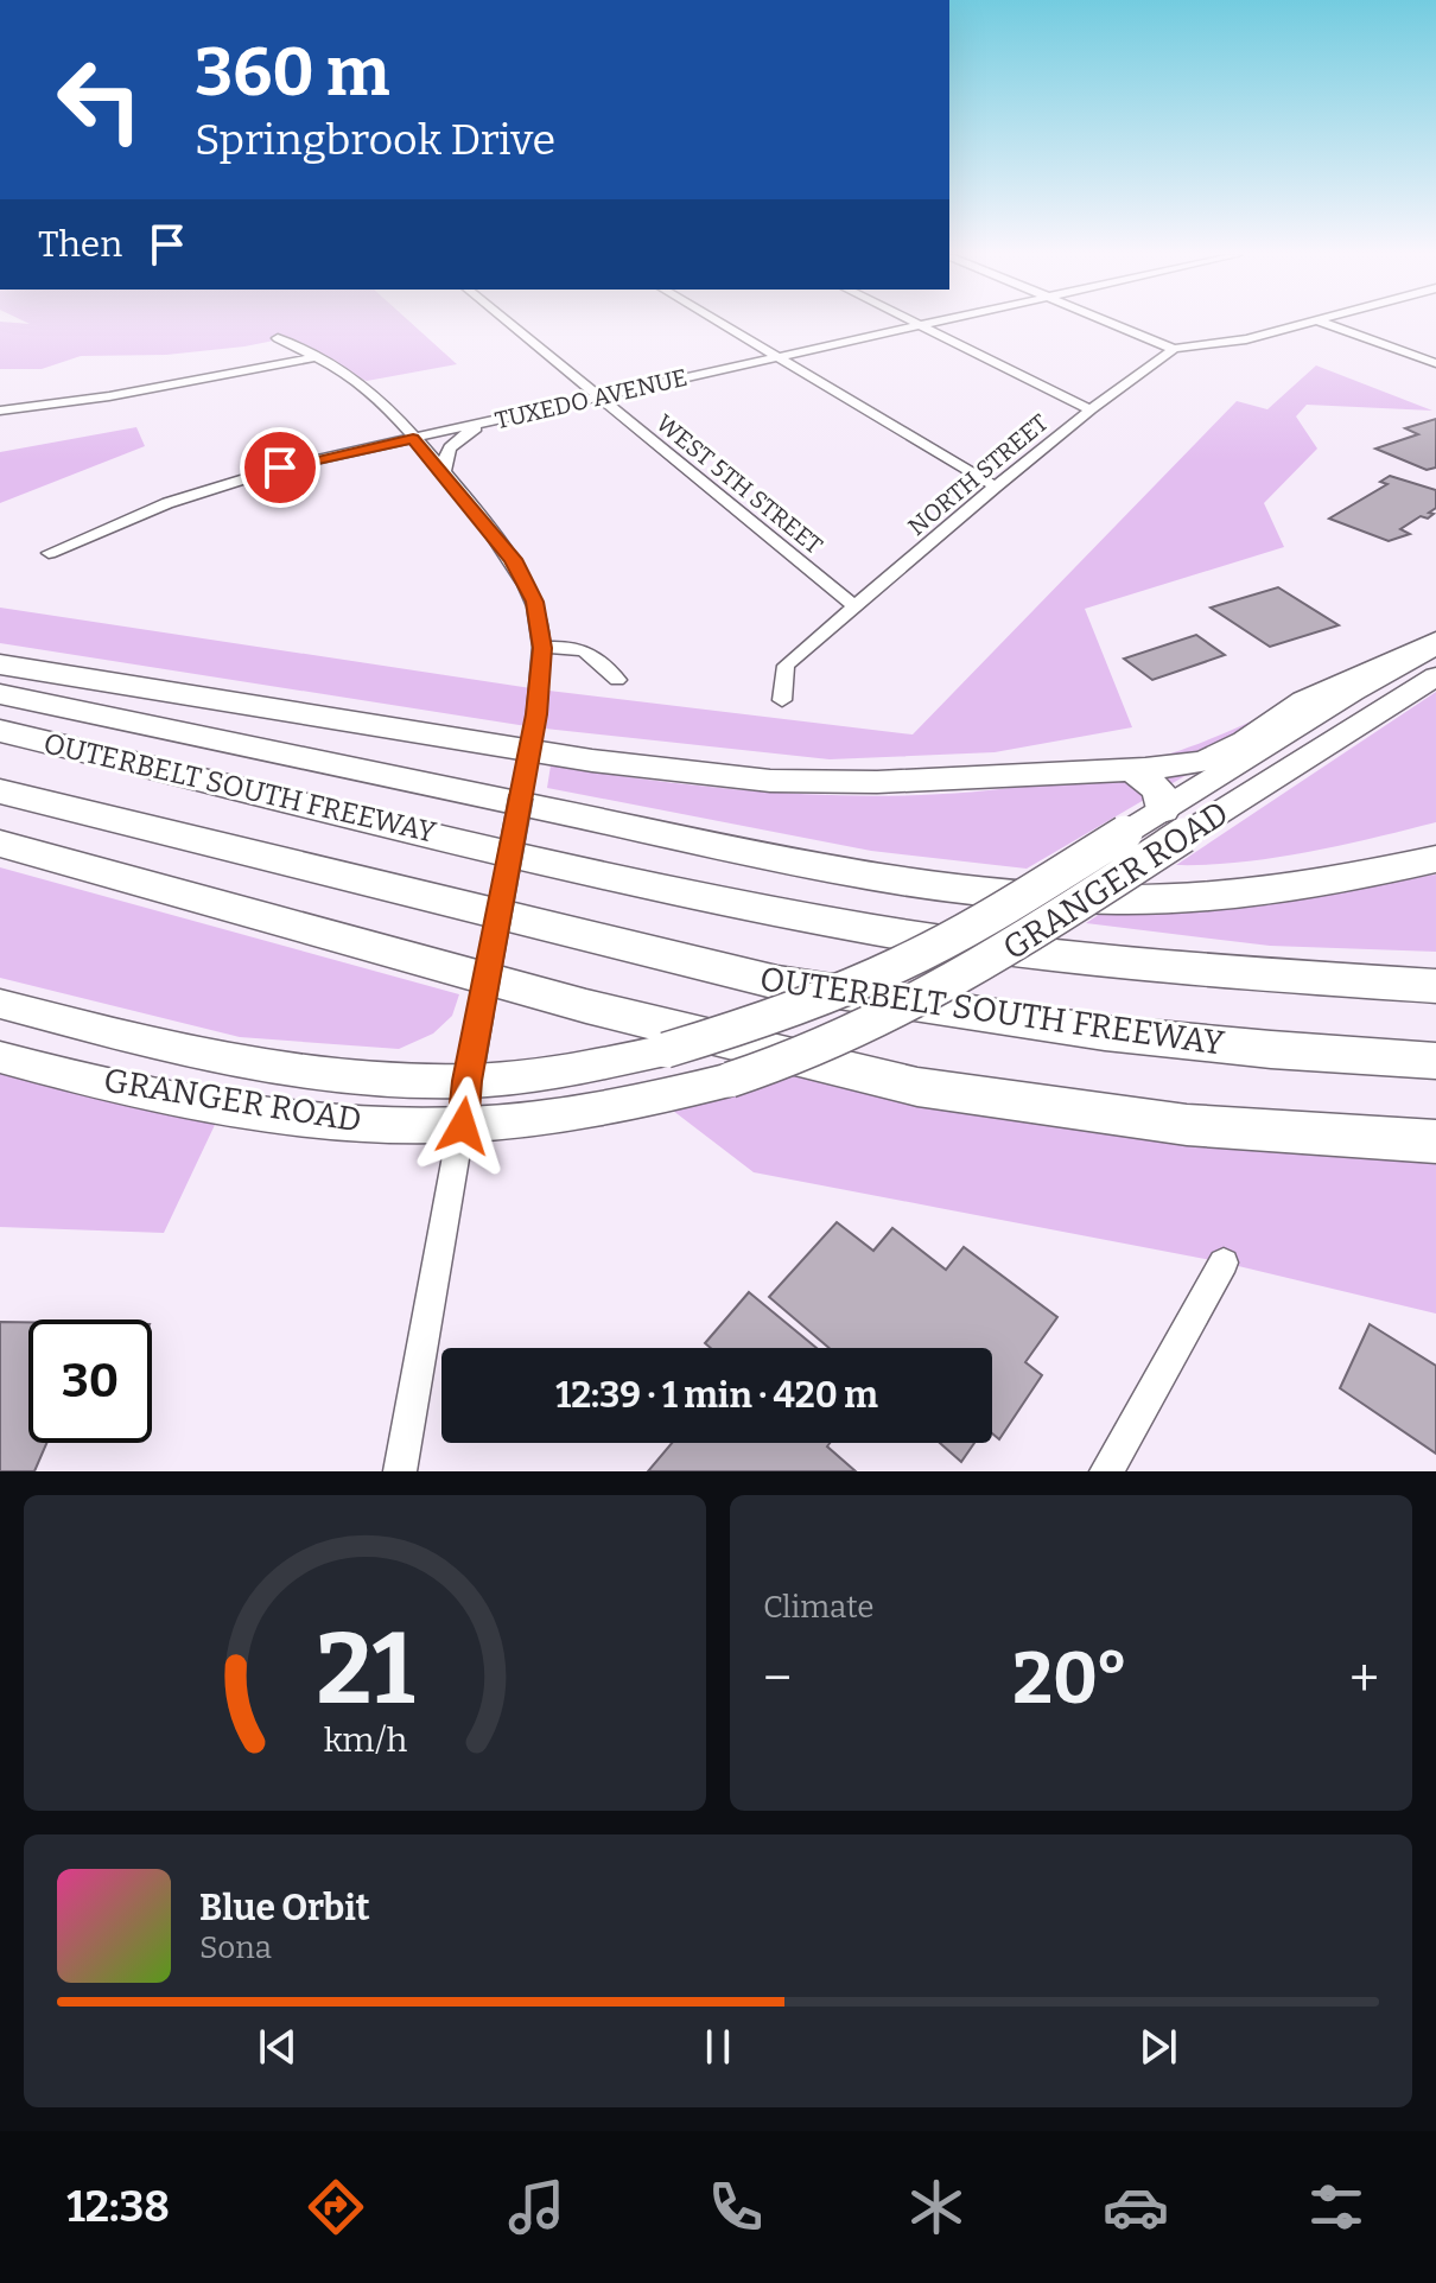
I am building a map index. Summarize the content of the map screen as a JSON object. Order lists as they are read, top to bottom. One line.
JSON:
{"streets":{"highway":["OUTERBELT SOUTH FREEWAY"],"main road":["GRANGER ROAD"],"street":["TUXEDO AVENUE","NORTH STREET","WEST 5TH STREET"]},"crossings":[["TUXEDO AVENUE","WEST 5TH STREET"],["NORTH STREET","WEST 5TH STREET"]],"page":{"turn":["360 m","Springbrook Drive"],"then":"Then","limit":"30","trip":"12:39 · 1 min · 420 m","tile":"Climate","heat":["−","20°","+"],"song":["Blue Orbit","Sona"],"tabs":"12:38","gauge":["21","km/h"]}}
